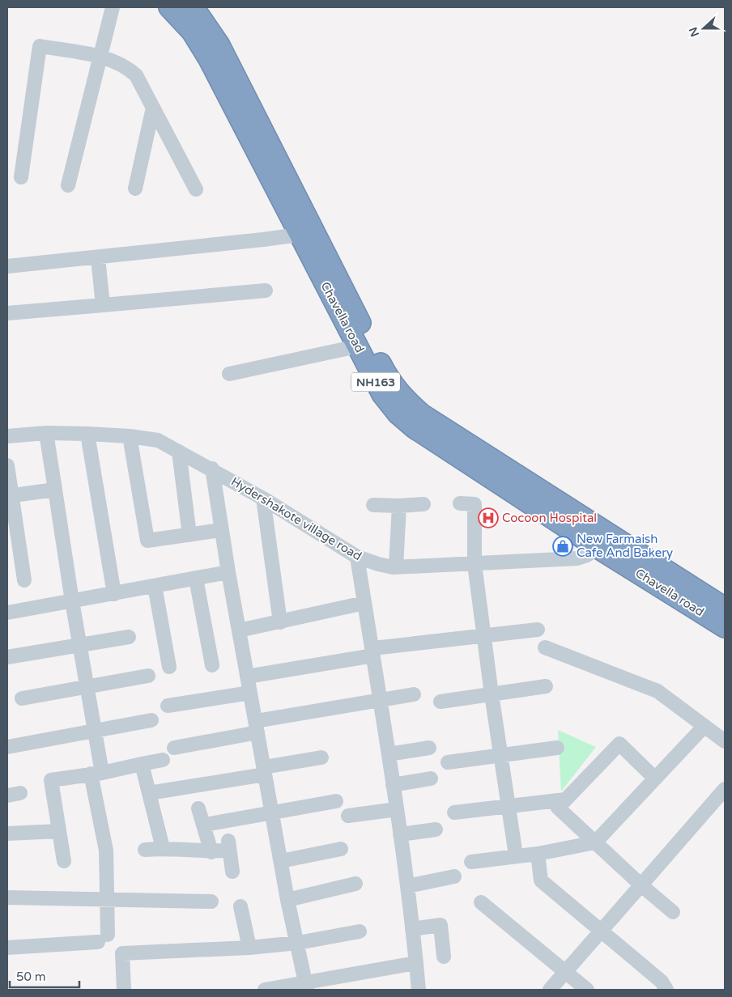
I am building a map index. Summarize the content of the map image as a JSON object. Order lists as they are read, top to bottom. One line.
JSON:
{"streets":{"highway":["Chavella road","NH163"],"street":["Hydershakote village road"]},"crossings":[["Chavella road","Hydershakote village road"]],"places":{"hospital":["Cocoon Hospital"],"shop":["New Farmaish Cafe And Bakery"]},"scale_bar":"50 m","north":"left"}
